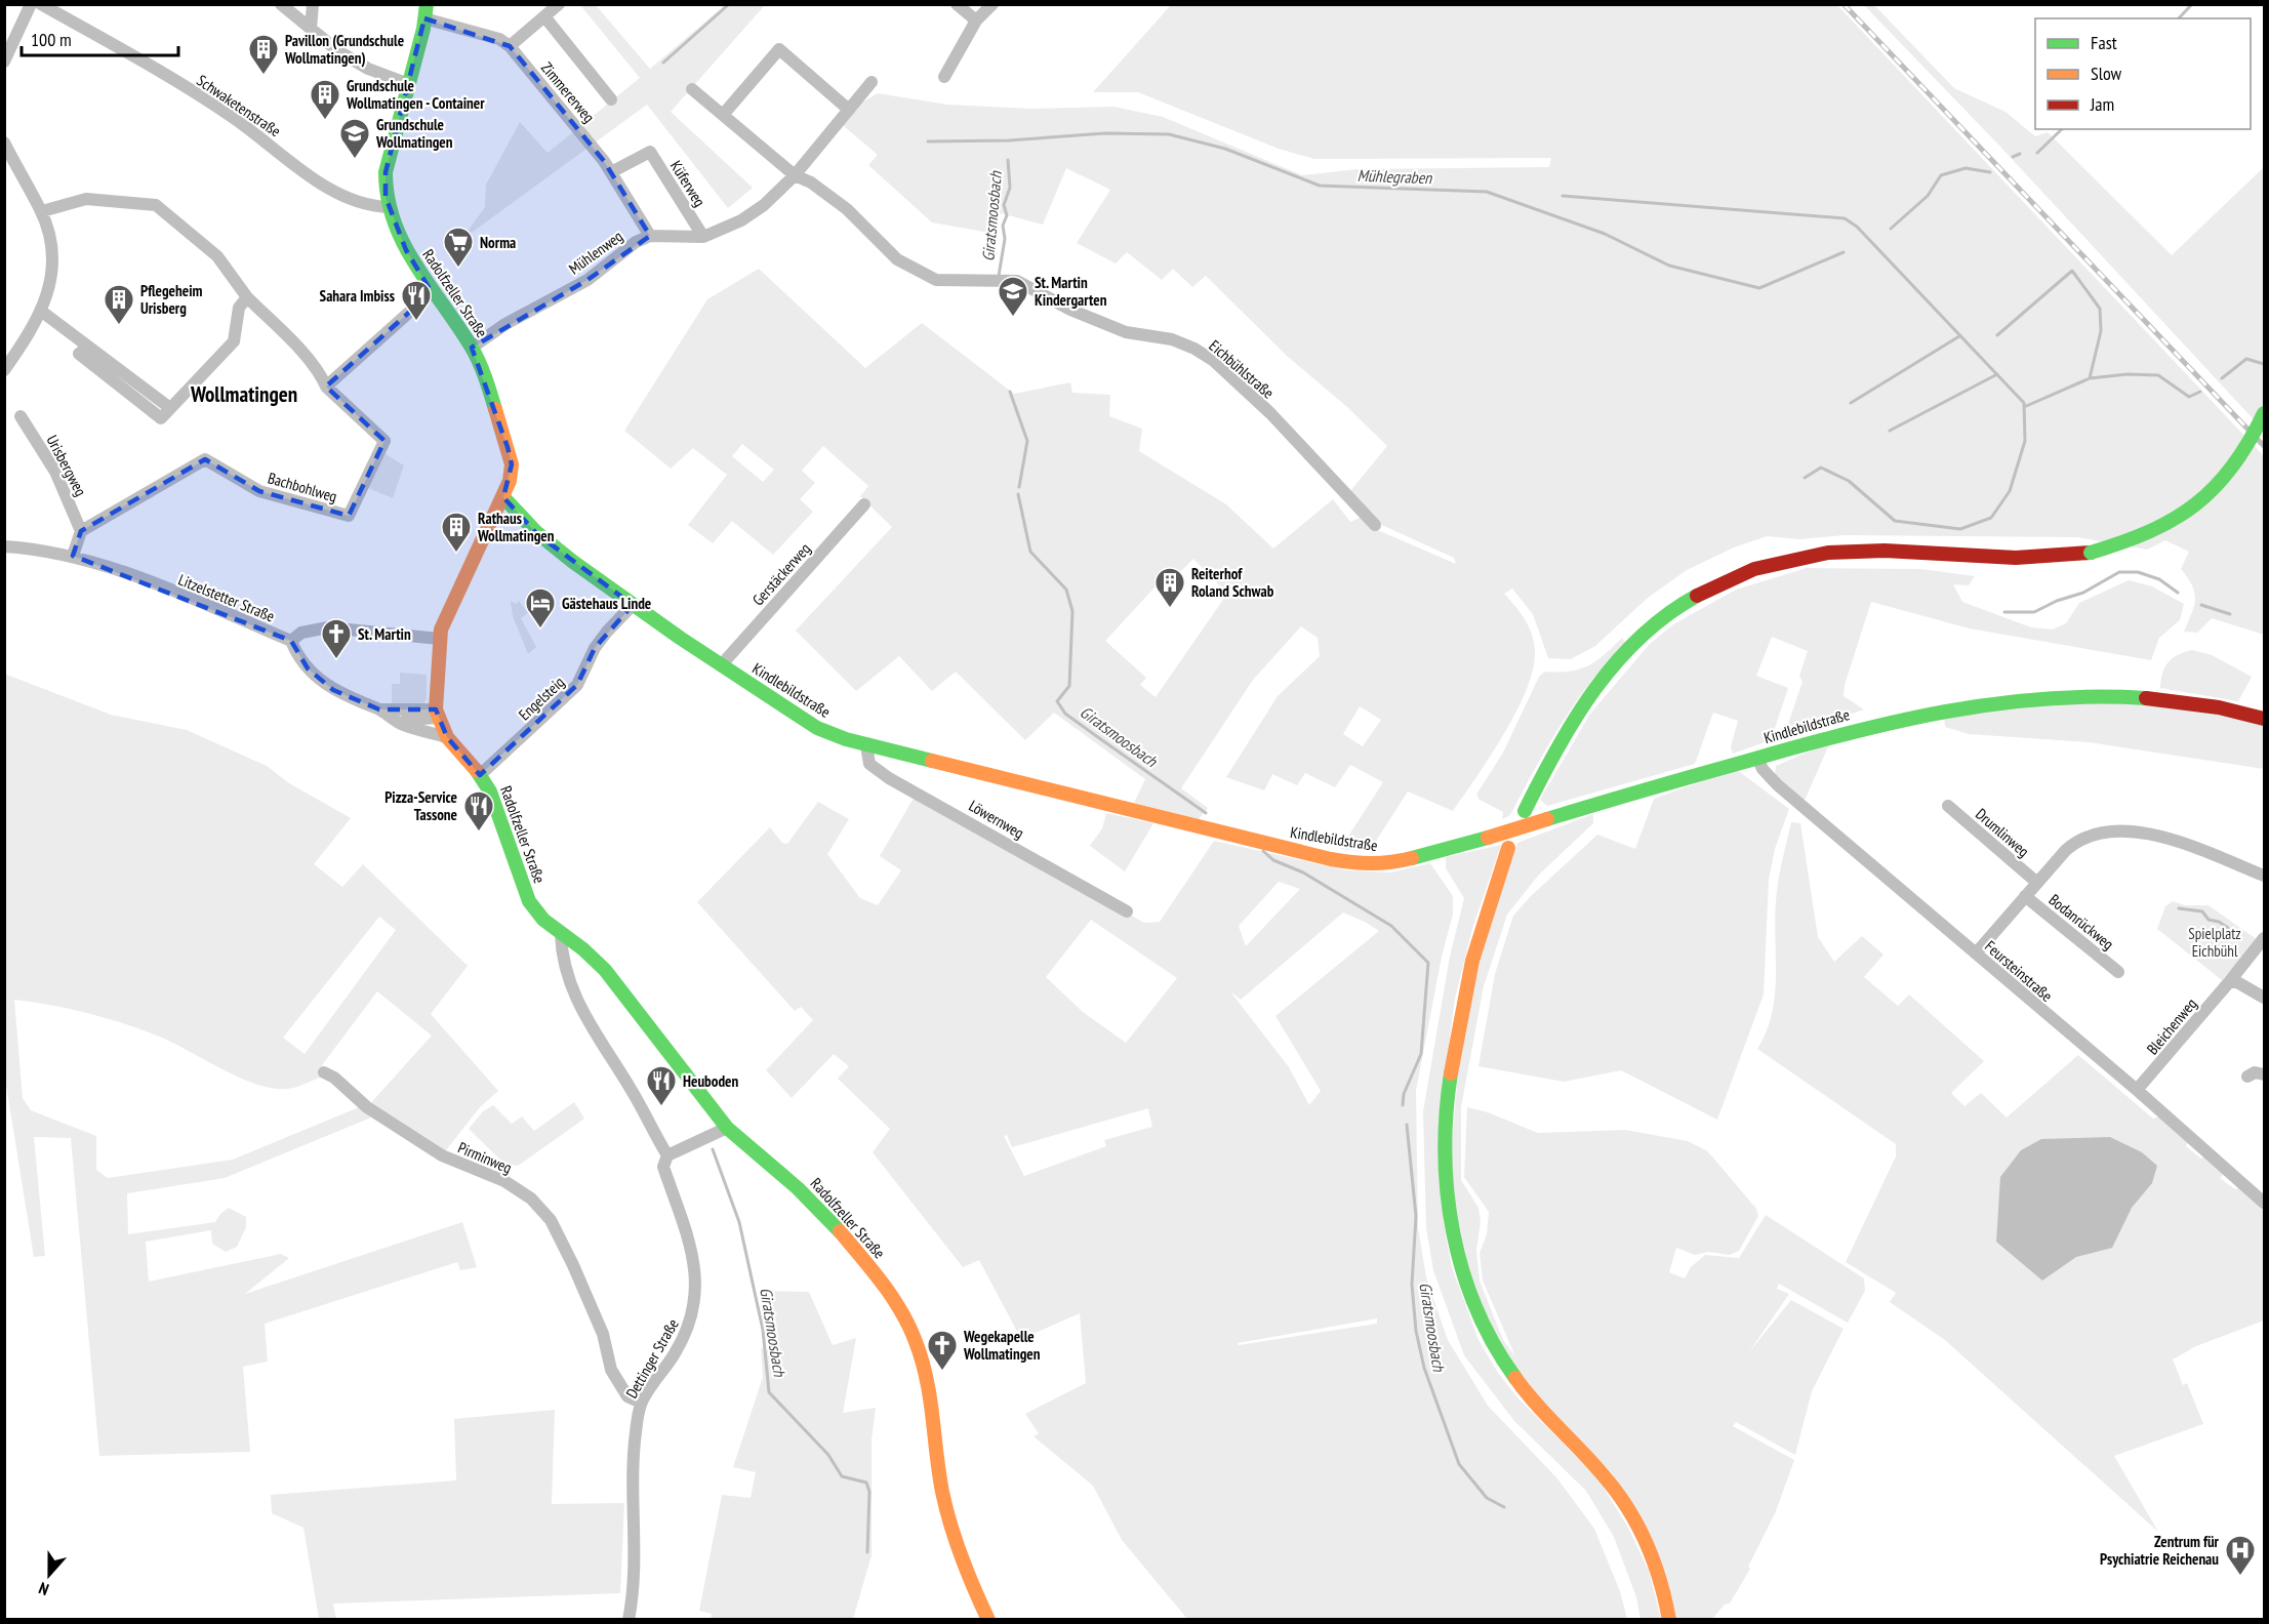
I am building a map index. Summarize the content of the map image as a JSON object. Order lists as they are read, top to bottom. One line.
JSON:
{"streets":{"main road":["Radolfzeller Straße","Kindlebildstraße"],"street":["Zimmererweg","Schwaketenstraße","Küferweg","Mühlenweg","Eichbühlstraße","Urisbergweg","Bachbohlweg","Gerstäckerweg","Litzelstetter Straße","Engelsteig","Löwernweg","Drumlinweg","Bodanrückweg","Feursteinstraße","Bleichenweg","Pirminweg","Dettinger Straße"]},"crossings":[["Zimmererweg","Küferweg"],["Zimmererweg","Mühlenweg"],["Zimmererweg","Radolfzeller Straße"],["Schwaketenstraße","Radolfzeller Straße"],["Mühlenweg","Radolfzeller Straße"],["Radolfzeller Straße","Kindlebildstraße"],["Radolfzeller Straße","Engelsteig"],["Radolfzeller Straße","Dettinger Straße"],["Urisbergweg","Bachbohlweg"],["Gerstäckerweg","Kindlebildstraße"],["Kindlebildstraße","Engelsteig"],["Kindlebildstraße","Löwernweg"],["Kindlebildstraße","Feursteinstraße"],["Feursteinstraße","Bleichenweg"],["Pirminweg","Dettinger Straße"]],"districts":["Wollmatingen"],"water":["Mühlegraben","Giratsmoosbach"],"parks":["Spielplatz Eichbühl"],"places":{"building":["Pavillon (Grundschule Wollmatingen)","Grundschule Wollmatingen - Container","Pflegeheim Urisberg","Rathaus Wollmatingen","Reiterhof Roland Schwab"],"school or university":["Grundschule Wollmatingen","St. Martin Kindergarten"],"supermarket":["Norma"],"restaurant":["Sahara Imbiss","Pizza-Service Tassone","Heuboden"],"hotel":["Gästehaus Linde"],"church":["St. Martin","Wegekapelle Wollmatingen"],"hospital":["Zentrum für Psychiatrie Reichenau"]},"legend":["Fast","Slow","Jam"],"scale_bar":"100 m","north":"bottom"}
